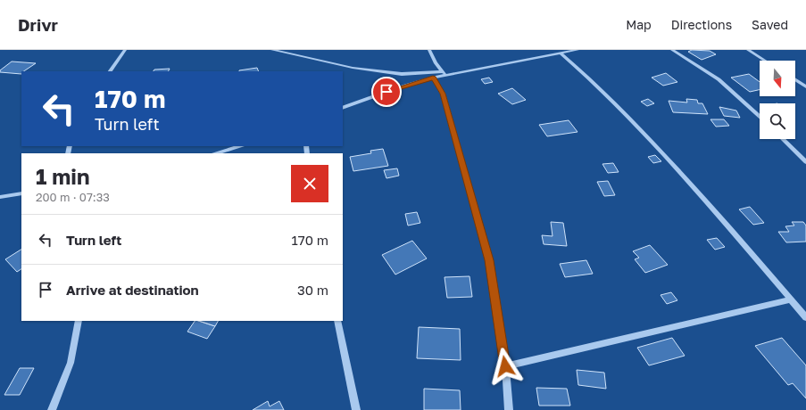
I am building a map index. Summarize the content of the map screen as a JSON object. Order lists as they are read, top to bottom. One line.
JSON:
{"north":"bottom","page":{"header":"Drivr","nav":["Map","Directions","Saved"],"turn":["170 m","Turn left"],"heading":["1 min","200 m · 07:33"],"list":[{"name":"Turn left","value":"170 m"},{"name":"Arrive at destination","value":"30 m"}]}}
